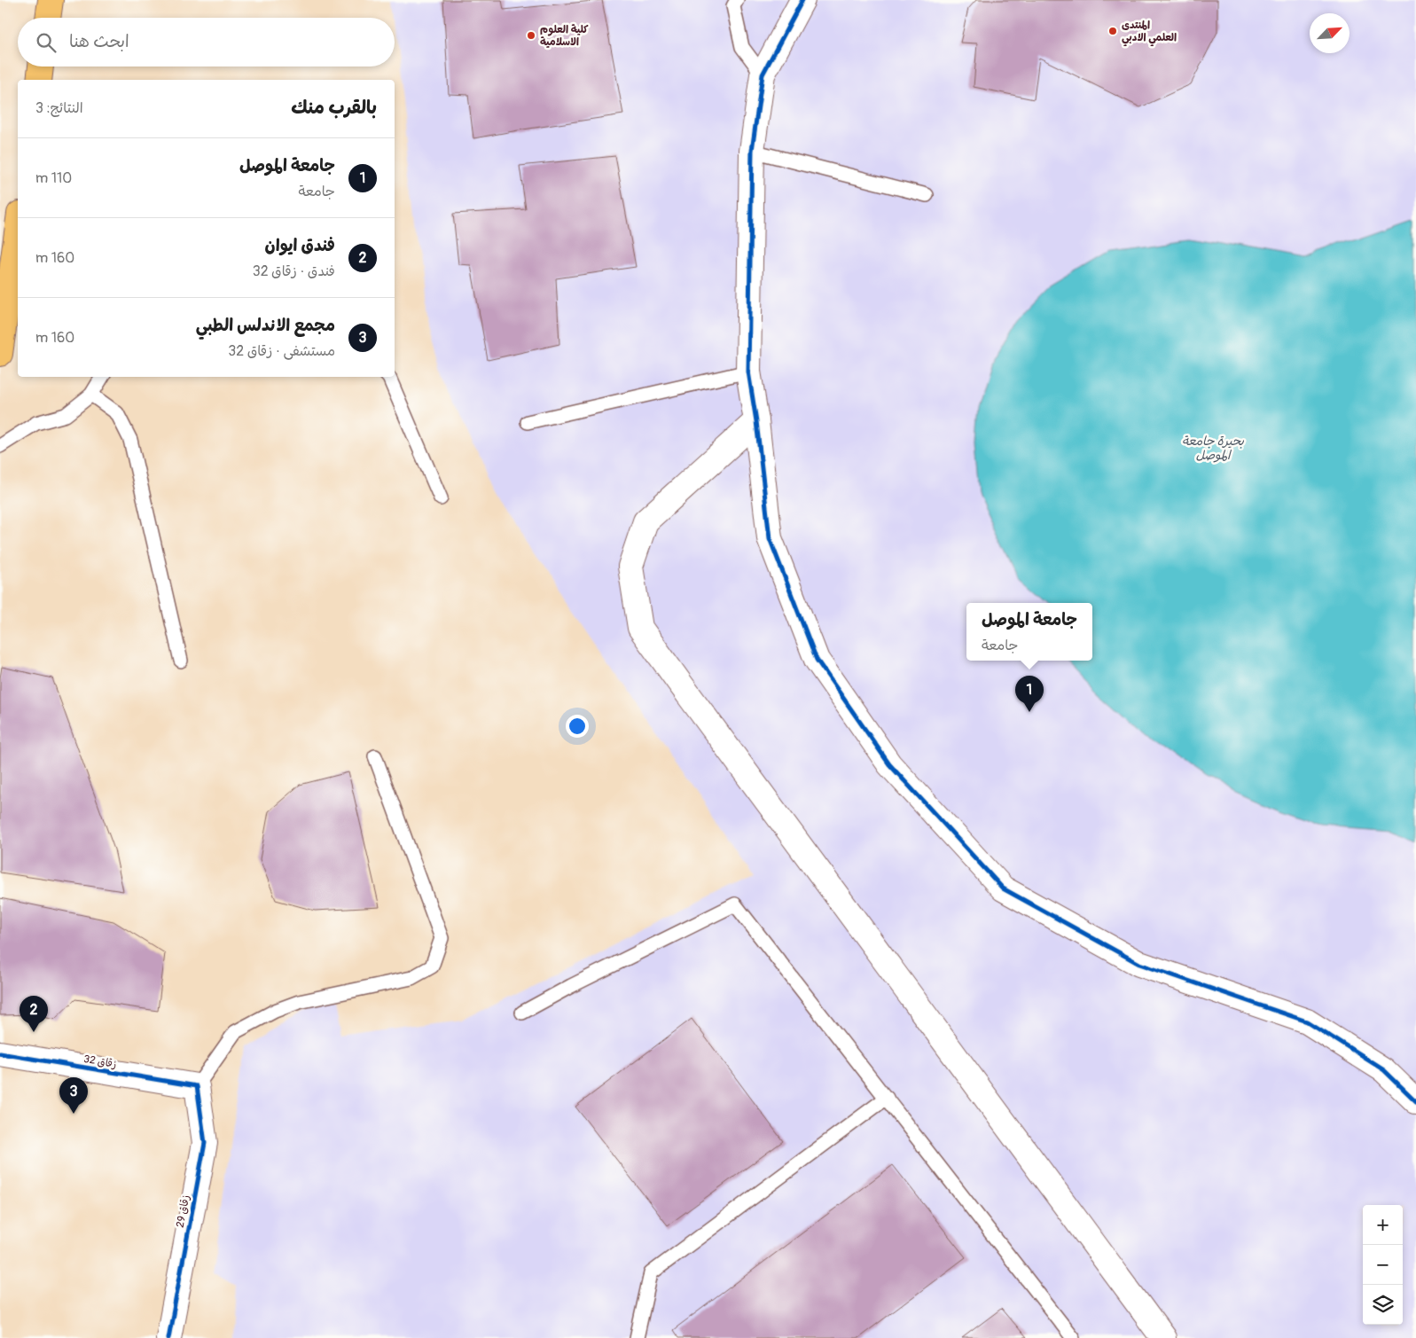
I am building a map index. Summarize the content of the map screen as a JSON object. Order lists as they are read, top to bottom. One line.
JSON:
{"streets":{"street":["زقاق 32","زقاق 29"]},"crossings":[["زقاق 32","زقاق 29"]],"water":["بحيرة جامعة الموصل"],"places":["المنتدى العلمي الادبي","كلية العلوم الاسلامية"],"north":"top right","page":{"search":"ابحث هنا","heading":["بالقرب منك","النتائج: 3"],"list":[{"mark":"1","name":"جامعة الموصل","note":"جامعة","value":"110 m"},{"mark":"2","name":"فندق ايوان","note":"فندق · زقاق 32","value":"160 m"},{"mark":"3","name":"مجمع الاندلس الطبي","note":"مستشفى · زقاق 32","value":"160 m"}],"popup":["جامعة الموصل","جامعة"],"pins":["1","2","3"],"map_buttons":["+","−"]}}
